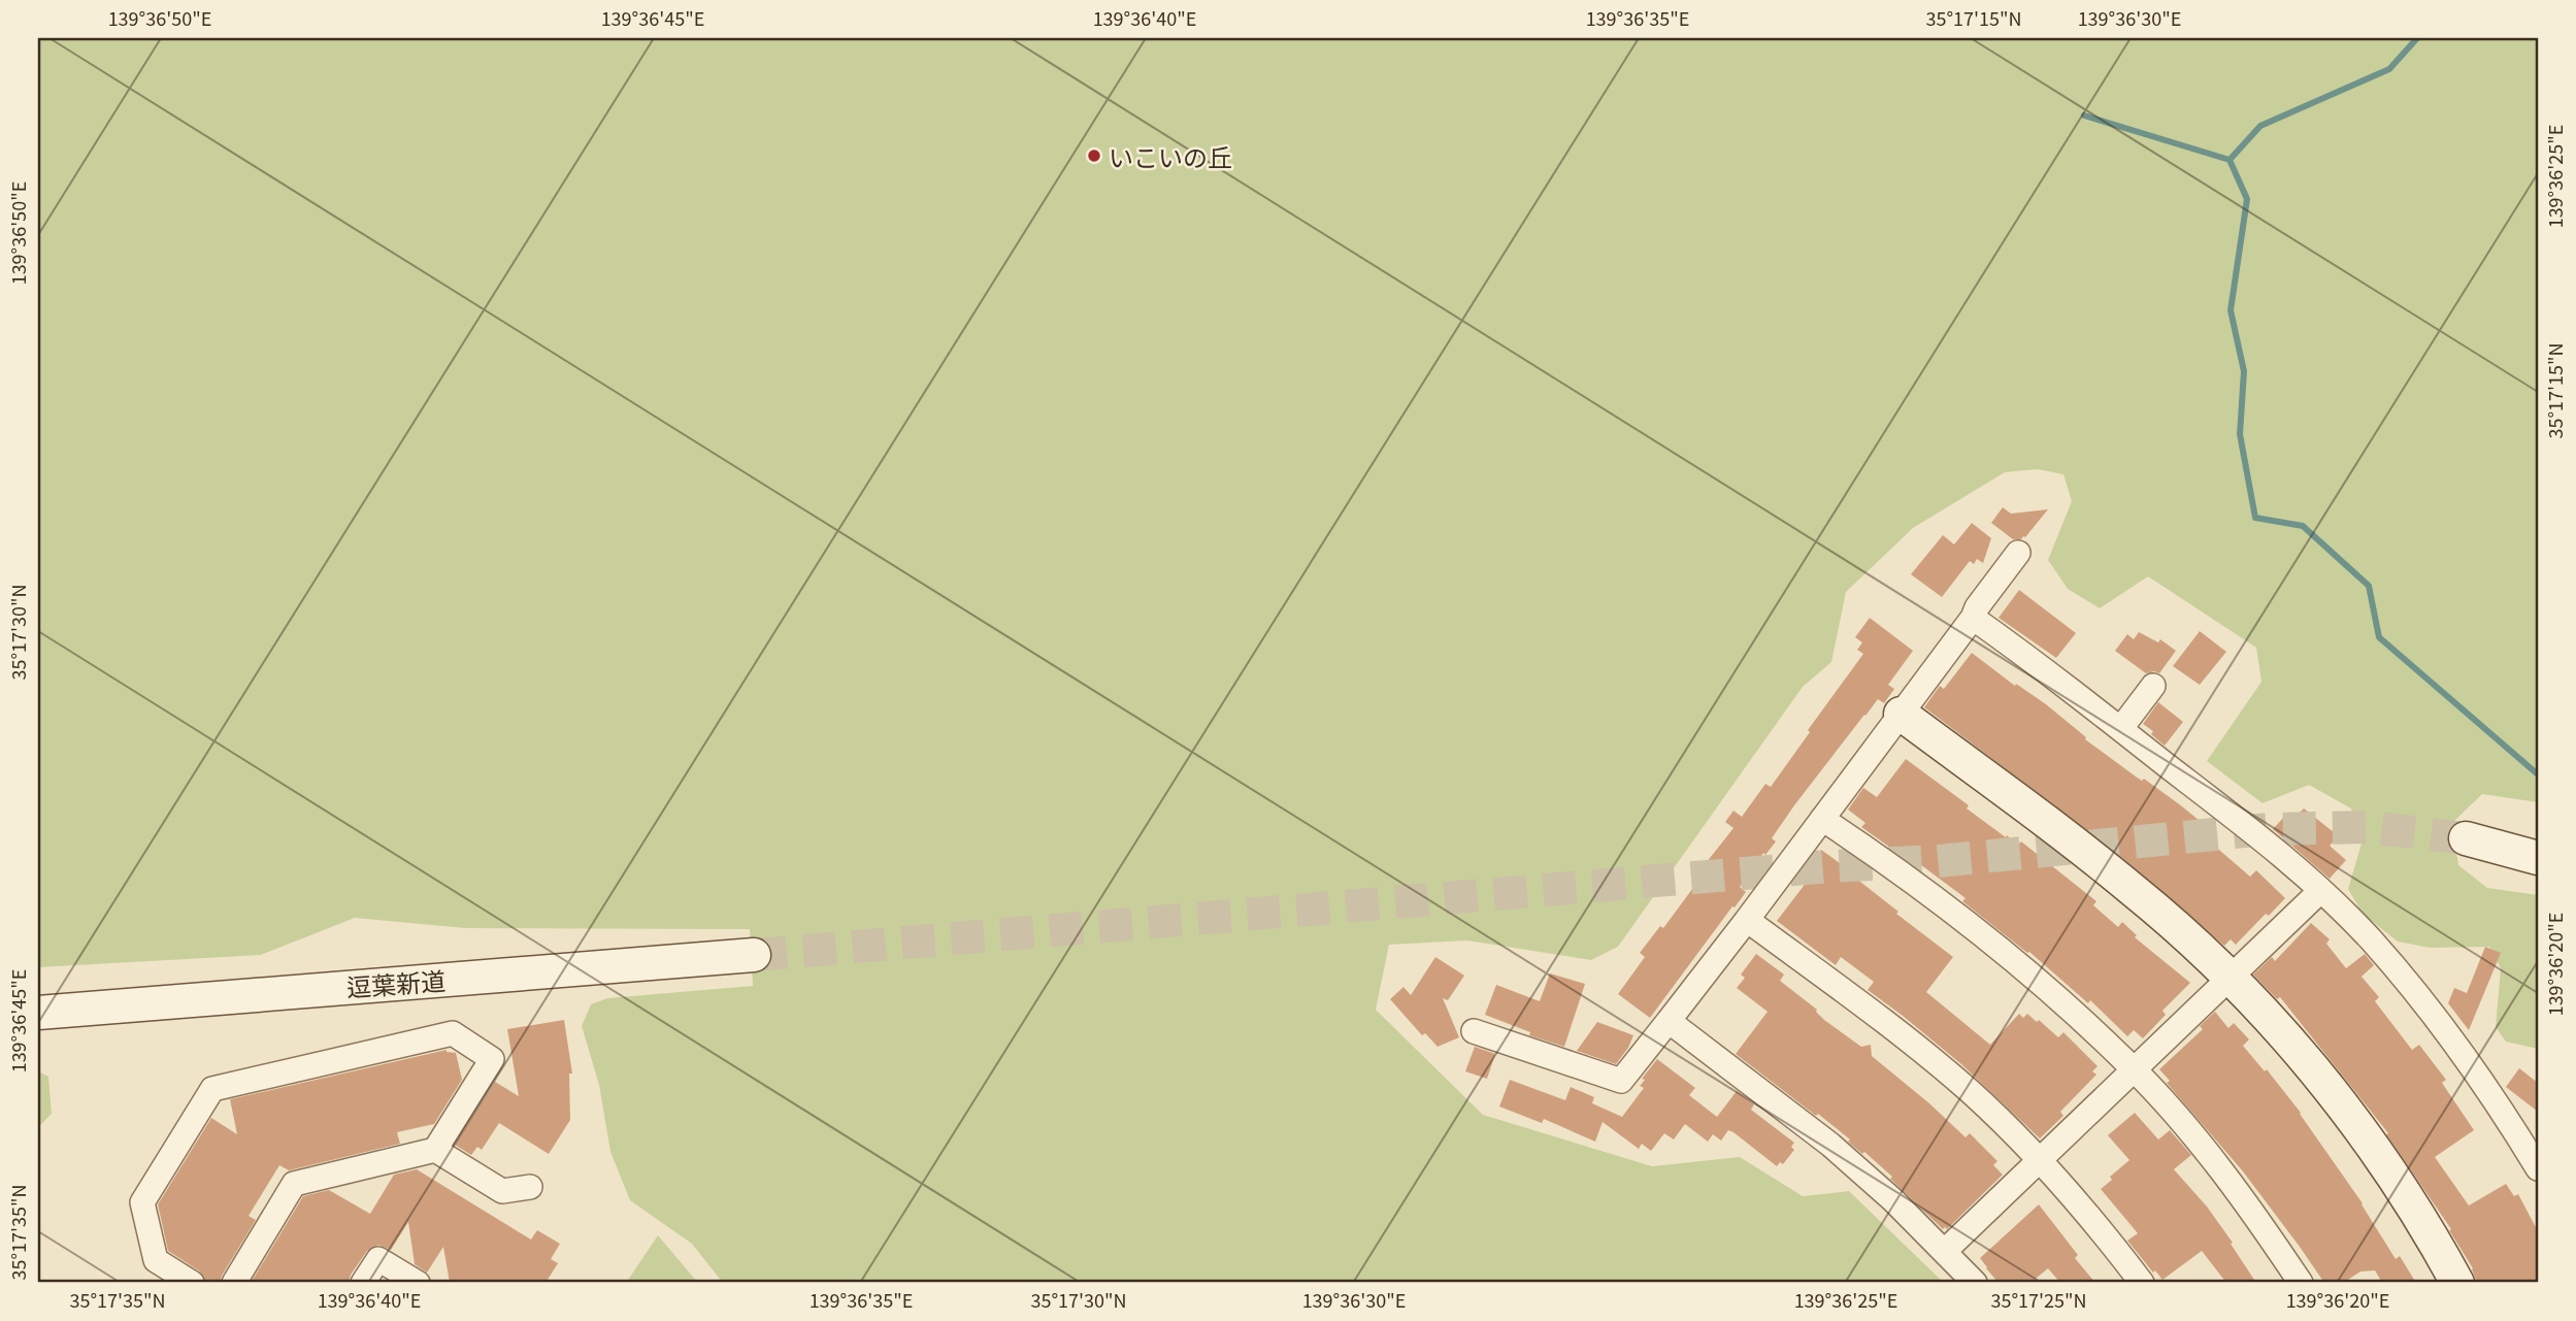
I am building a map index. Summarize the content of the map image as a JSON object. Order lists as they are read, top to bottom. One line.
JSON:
{"streets":{"street":["逗葉新道"]},"places":["いこいの丘"],"coordinates":["139°36'50\"E","139°36'45\"E","139°36'40\"E","139°36'35\"E","35°17'15\"N","139°36'30\"E","139°36'25\"E","35°17'30\"N","139°36'20\"E","35°17'35\"N","35°17'25\"N"]}
